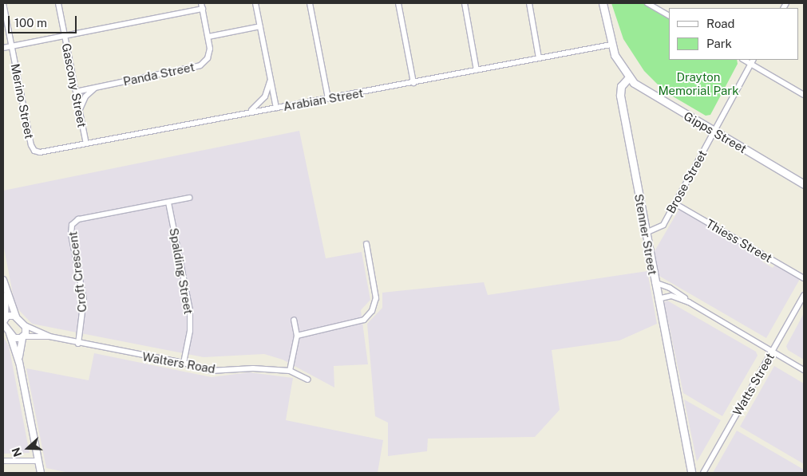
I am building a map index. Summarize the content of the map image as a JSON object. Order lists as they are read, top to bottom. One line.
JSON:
{"streets":{"main road":["Gipps Street","Stenner Street"],"street":["Panda Street","Gascony Street","Arabian Street","Merino Street","Brose Street","Thiess Street","Spalding Street","Croft Crescent","Walters Road","Watts Street"]},"crossings":[["Panda Street","Gascony Street"],["Gascony Street","Arabian Street"],["Arabian Street","Merino Street"],["Gipps Street","Brose Street"],["Gipps Street","Stenner Street"],["Brose Street","Stenner Street"],["Brose Street","Thiess Street"],["Spalding Street","Croft Crescent"],["Spalding Street","Walters Road"],["Croft Crescent","Walters Road"]],"parks":["Drayton Memorial Park"],"legend":["Road","Park"],"scale_bar":"100 m","north":"left"}
